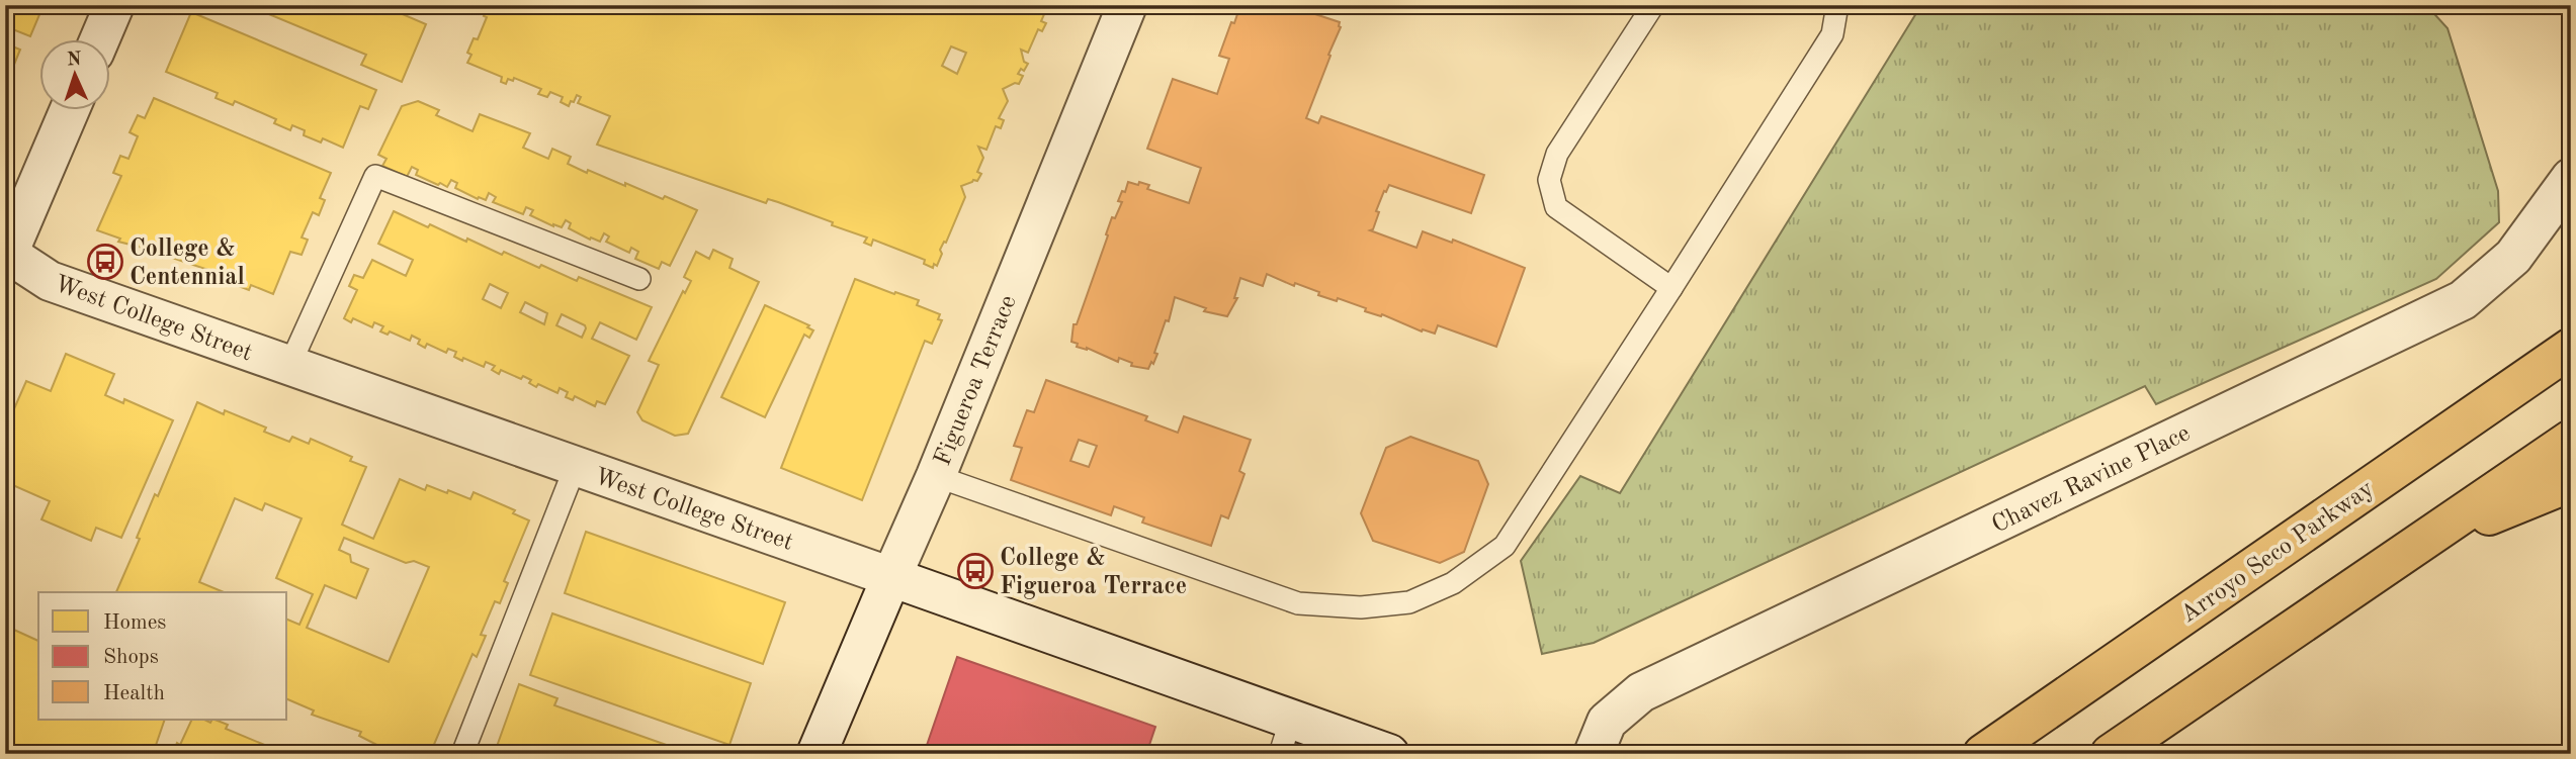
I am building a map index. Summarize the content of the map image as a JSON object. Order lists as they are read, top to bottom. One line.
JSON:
{"streets":{"highway":["Arroyo Seco Parkway"],"street":["West College Street","Figueroa Terrace","Chavez Ravine Place"]},"crossings":[["West College Street","Figueroa Terrace"]],"places":{"bus stop":["College & Centennial","College & Figueroa Terrace"]},"legend":["Homes","Shops","Health"],"north":"top"}
